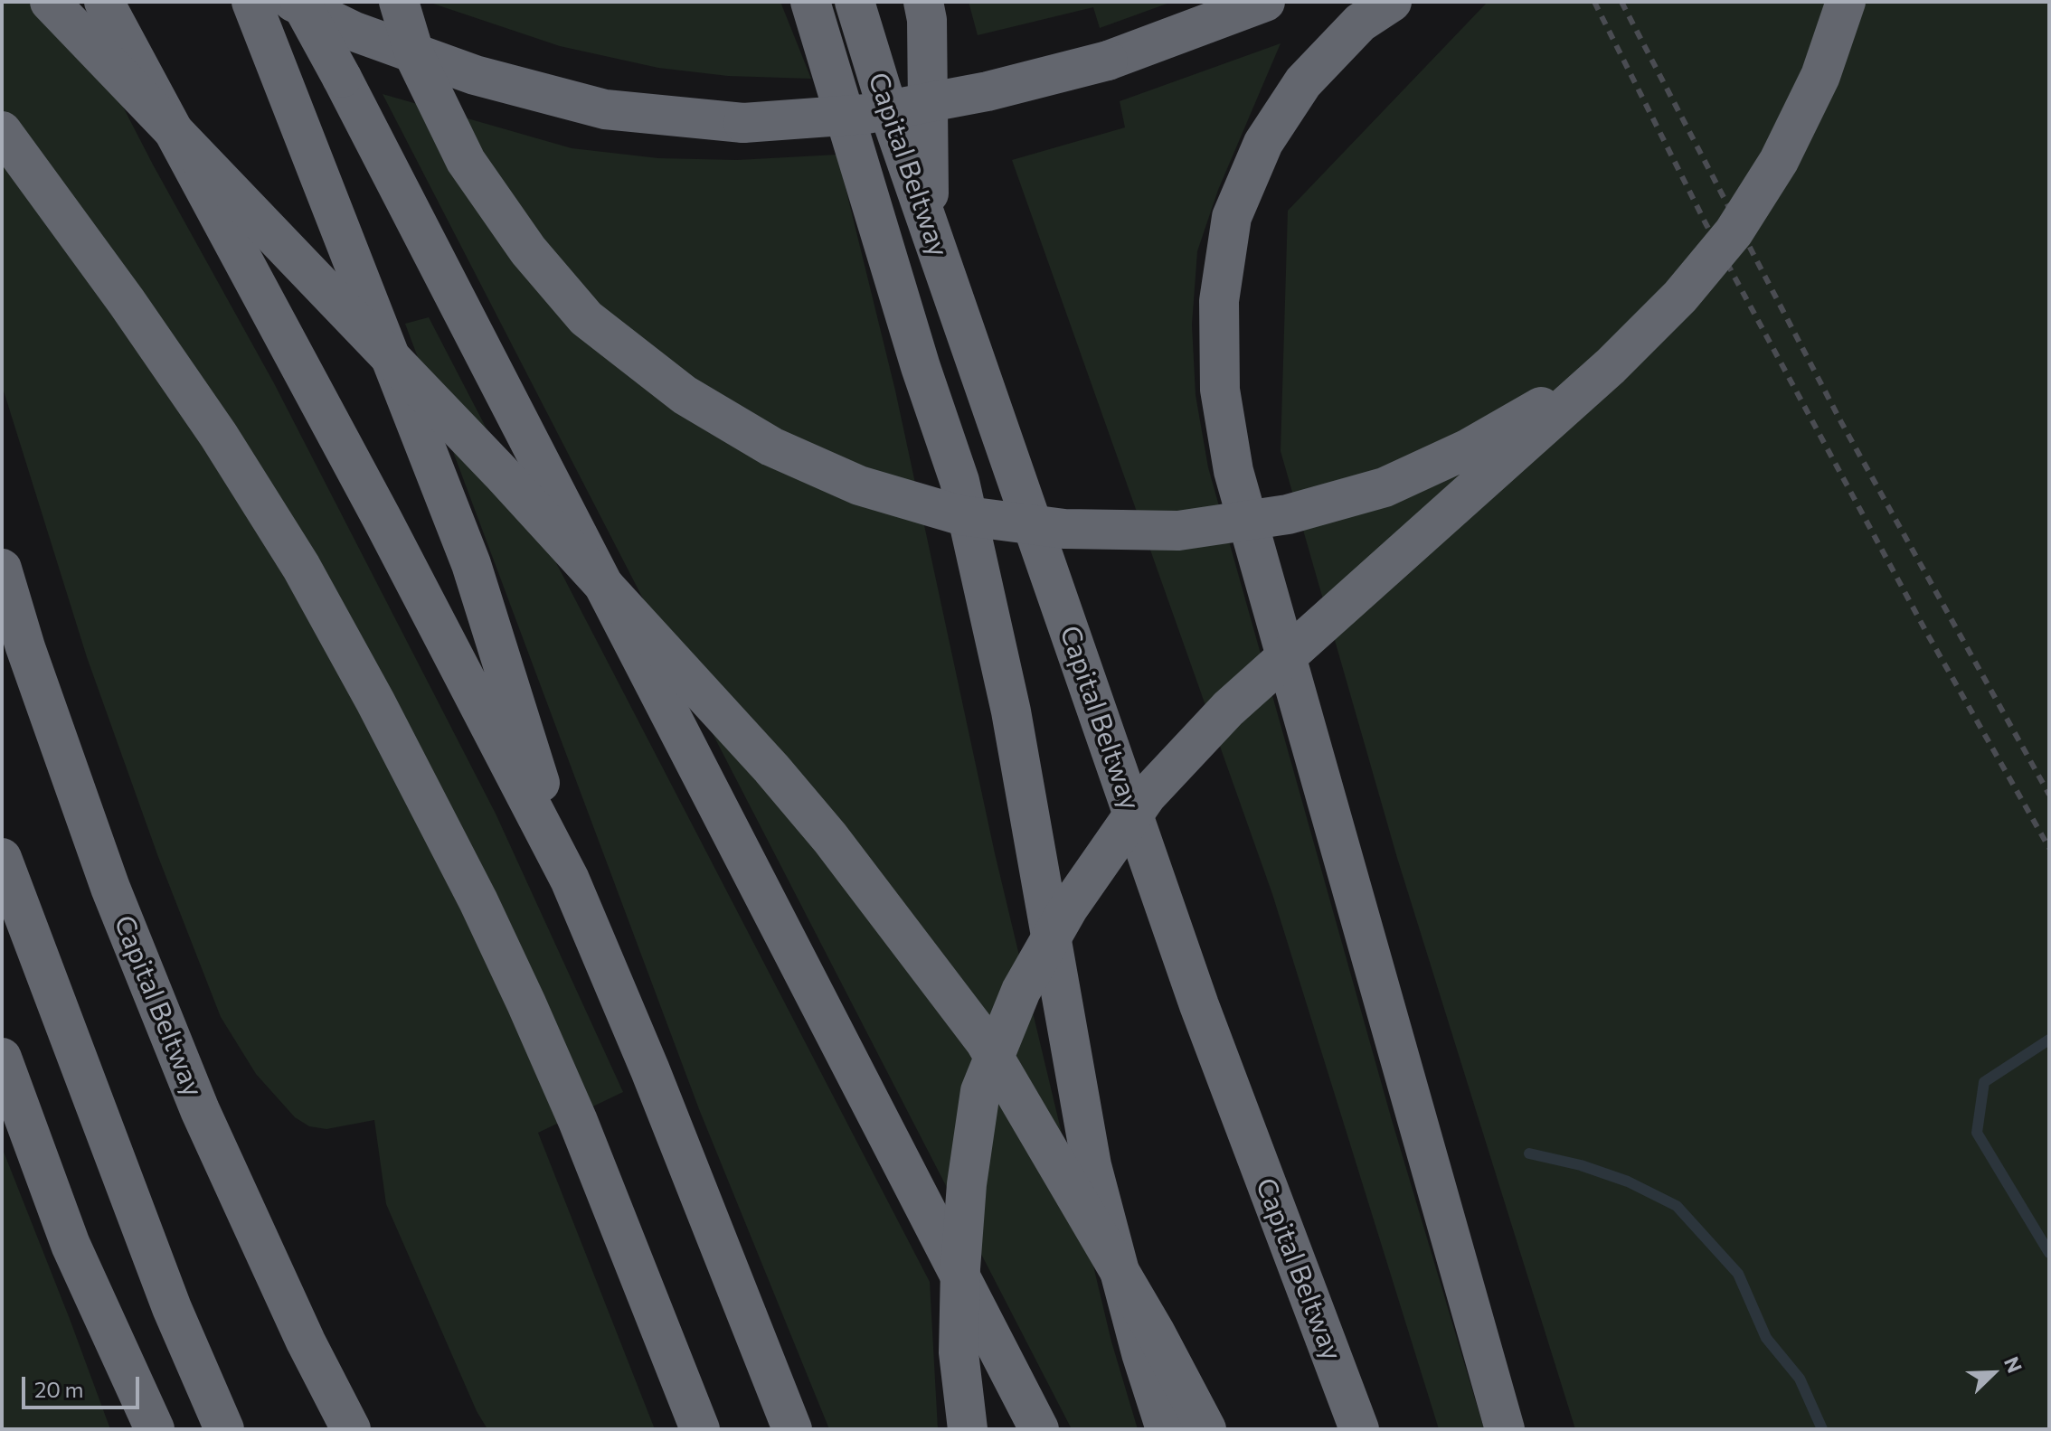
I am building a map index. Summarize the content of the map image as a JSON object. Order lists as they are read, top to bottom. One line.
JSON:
{"streets":{"highway":["Capital Beltway"]},"scale_bar":"20 m","north":"top right"}
